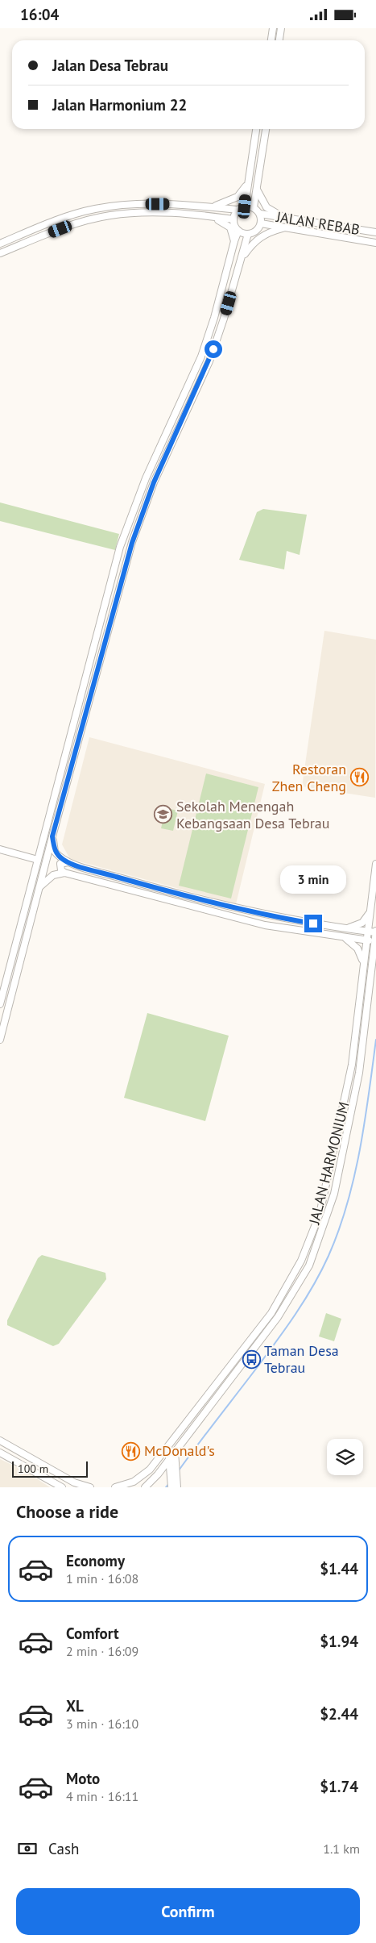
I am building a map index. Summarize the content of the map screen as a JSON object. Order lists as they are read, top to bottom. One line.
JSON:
{"streets":{"main road":["JALAN REBAB","JALAN HARMONIUM"]},"places":{"restaurant":["Restoran Zhen Cheng","McDonald's"],"school or university":["Sekolah Menengah Kebangsaan Desa Tebrau"],"bus stop":["Taman Desa Tebrau"]},"scale_bar":"100 m","page":{"status":"16:04","banner":["Jalan Desa Tebrau","Jalan Harmonium 22"],"bubble":"3 min","scale":"100 m","heading":"Choose a ride","list":[{"name":"Economy","note":"1 min · 16:08","value":"$1.44"},{"name":"Comfort","note":"2 min · 16:09","value":"$1.94"},{"name":"XL","note":"3 min · 16:10","value":"$2.44"},{"name":"Moto","note":"4 min · 16:11","value":"$1.74"}],"pay":["Cash","1.1 km"],"buttons":"Confirm"}}
